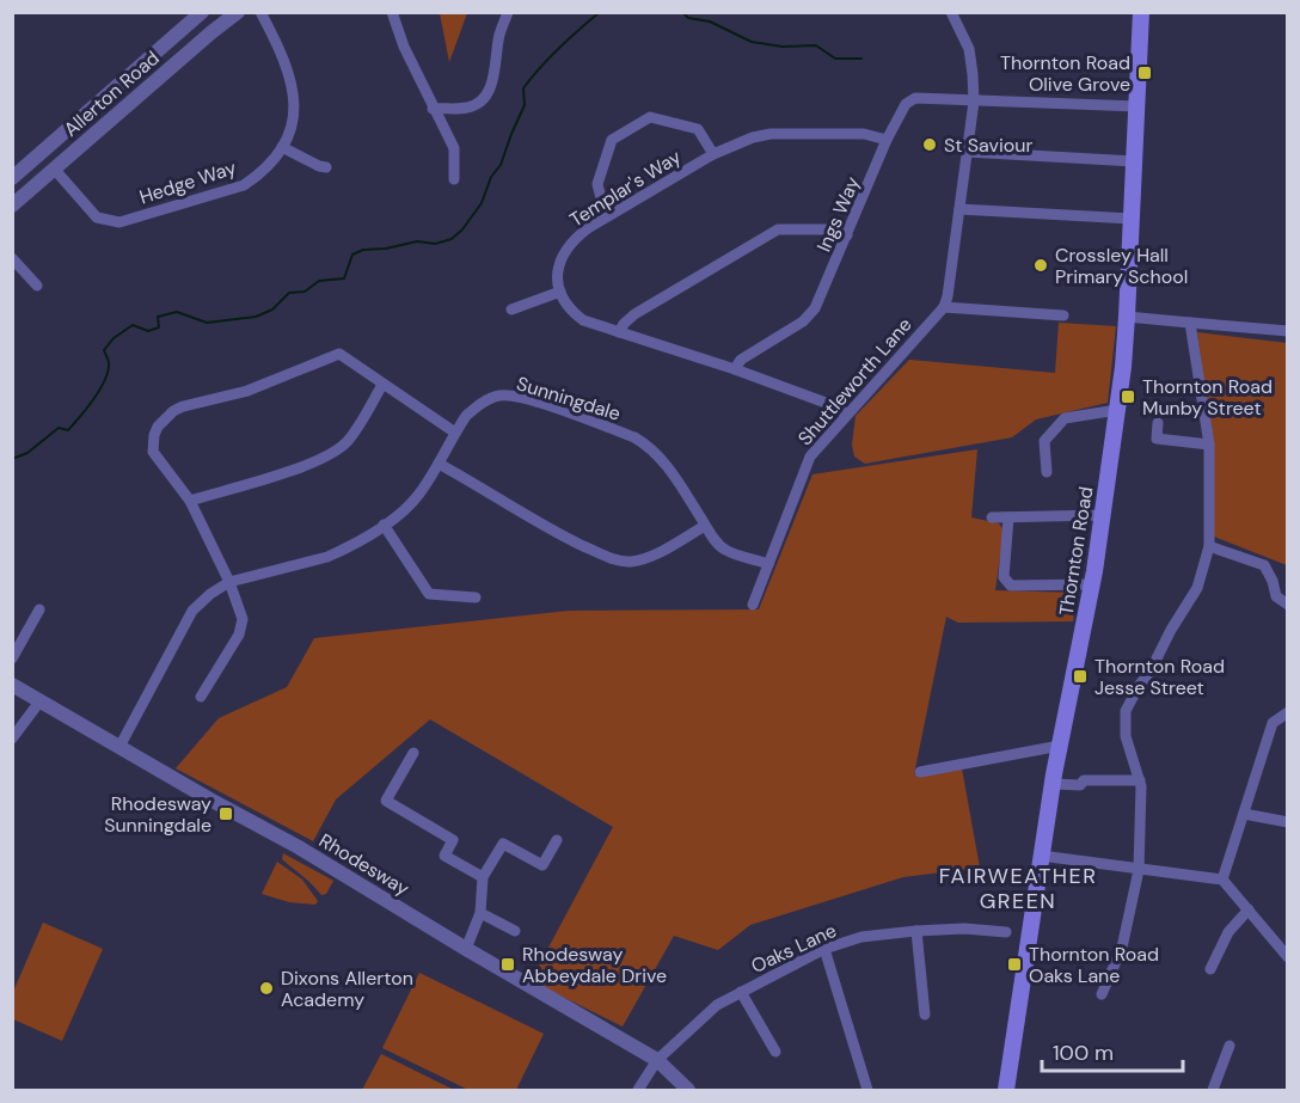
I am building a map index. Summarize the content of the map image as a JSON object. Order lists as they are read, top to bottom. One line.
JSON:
{"streets":{"main road":["Thornton Road"],"street":["Allerton Road","Hedge Way","Templar's Way","Ings Way","Shuttleworth Lane","Sunningdale","Rhodesway","Oaks Lane"]},"crossings":[["Allerton Road","Hedge Way"],["Templar's Way","Ings Way"],["Shuttleworth Lane","Sunningdale"],["Sunningdale","Rhodesway"],["Rhodesway","Oaks Lane"]],"districts":["FAIRWEATHER GREEN"],"places":{"transit":["Thornton Road Olive Grove","Thornton Road Munby Street","Thornton Road Jesse Street","Rhodesway Sunningdale","Rhodesway Abbeydale Drive","Thornton Road Oaks Lane"],"other":["St Saviour","Crossley Hall Primary School","Dixons Allerton Academy"]},"scale_bar":"100 m"}
